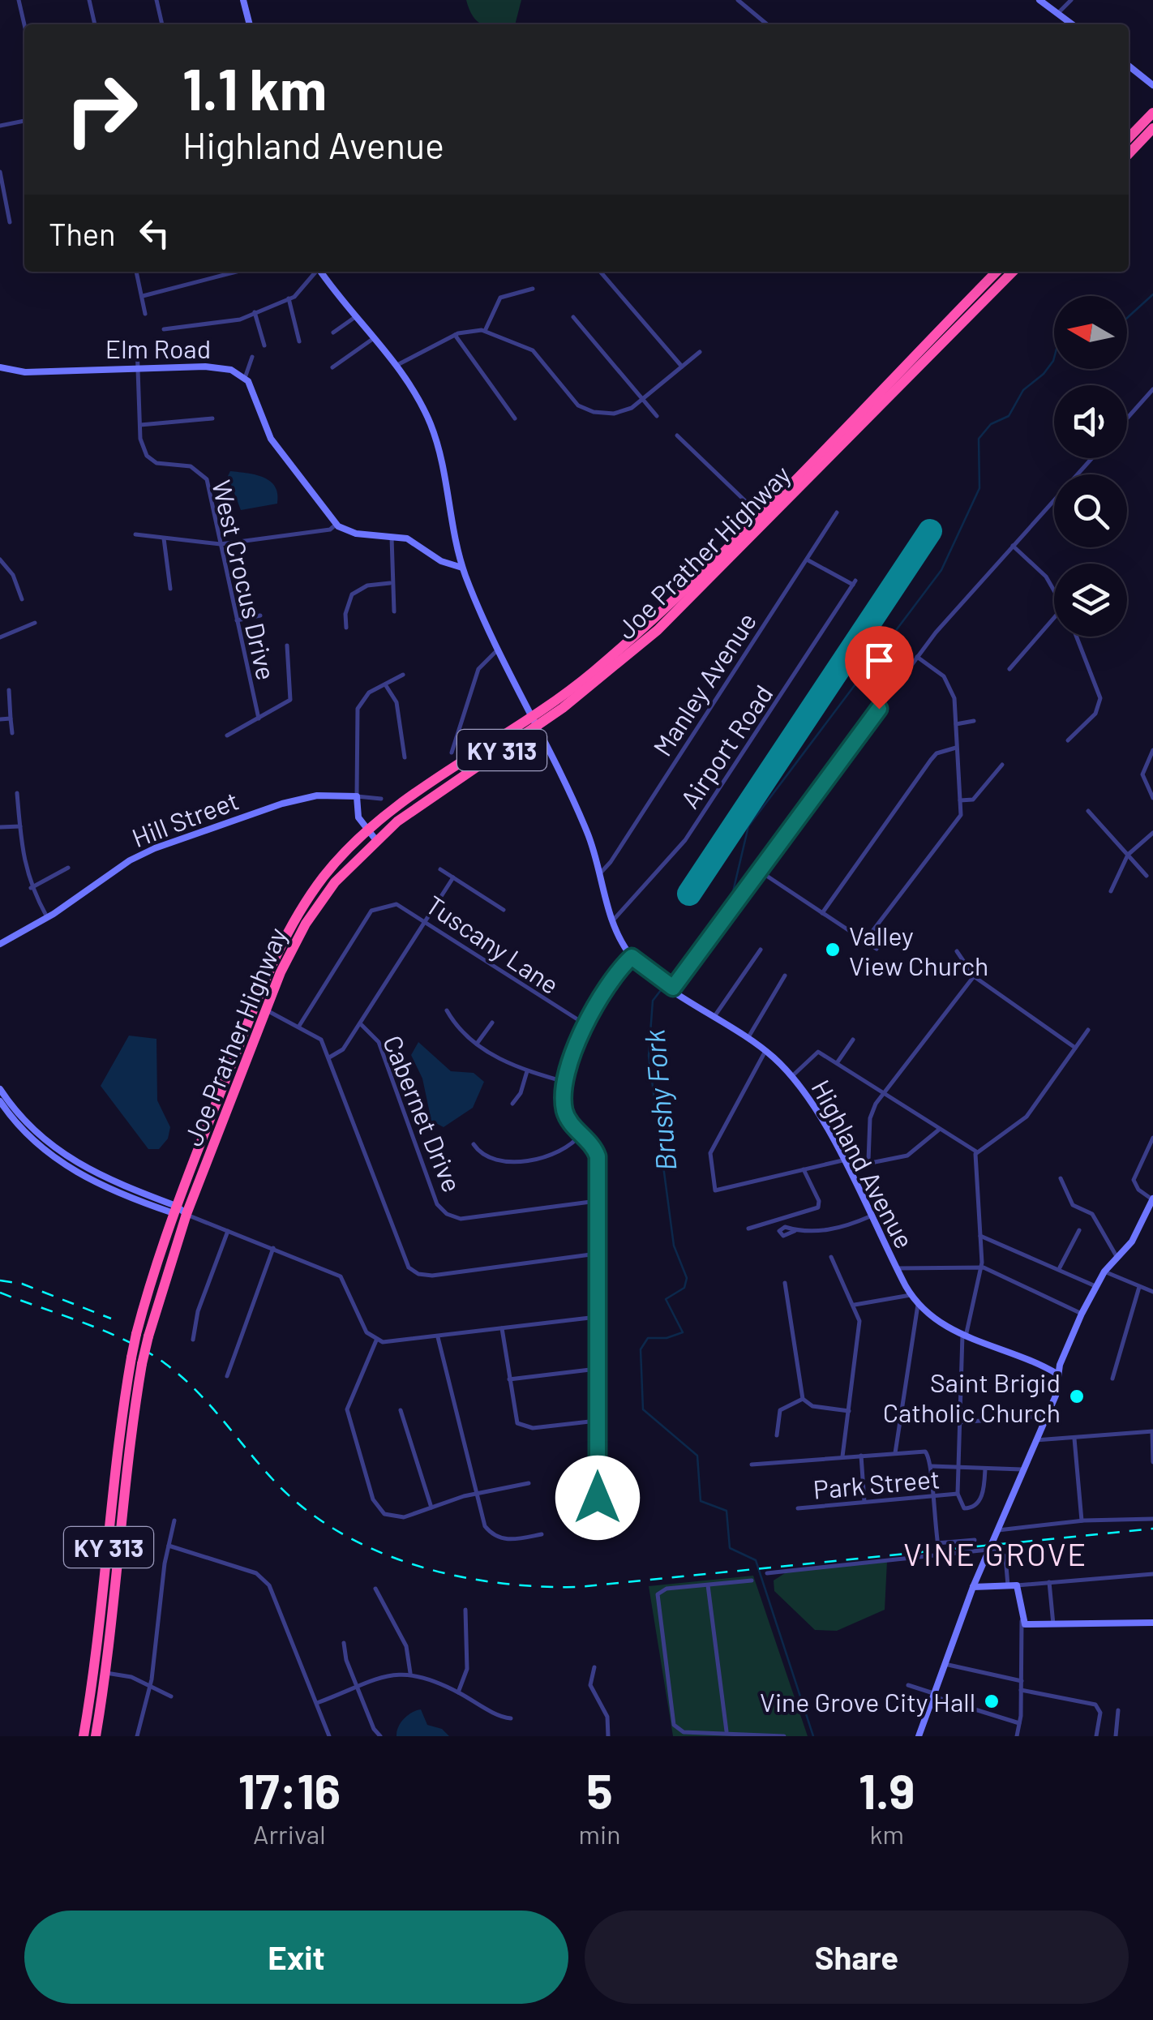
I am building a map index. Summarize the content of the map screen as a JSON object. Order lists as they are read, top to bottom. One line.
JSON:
{"streets":{"highway":["Joe Prather Highway","KY 313"],"main road":["Elm Road","Hill Street","Highland Avenue"],"street":["West Crocus Drive","Manley Avenue","Airport Road","Tuscany Lane","Cabernet Drive","Park Street"]},"crossings":[["Elm Road","West Crocus Drive"],["Joe Prather Highway","Highland Avenue"],["Manley Avenue","Airport Road"],["Manley Avenue","Highland Avenue"],["Airport Road","Highland Avenue"]],"districts":["VINE GROVE"],"water":["Brushy Fork"],"places":["Valley View Church","Saint Brigid Catholic Church","Vine Grove City Hall"],"north":"left","page":{"turn":["1.1 km","Highland Avenue"],"then":"Then","eta":["17:16","Arrival","5","min","1.9","km"],"buttons":["Exit","Share"]}}
